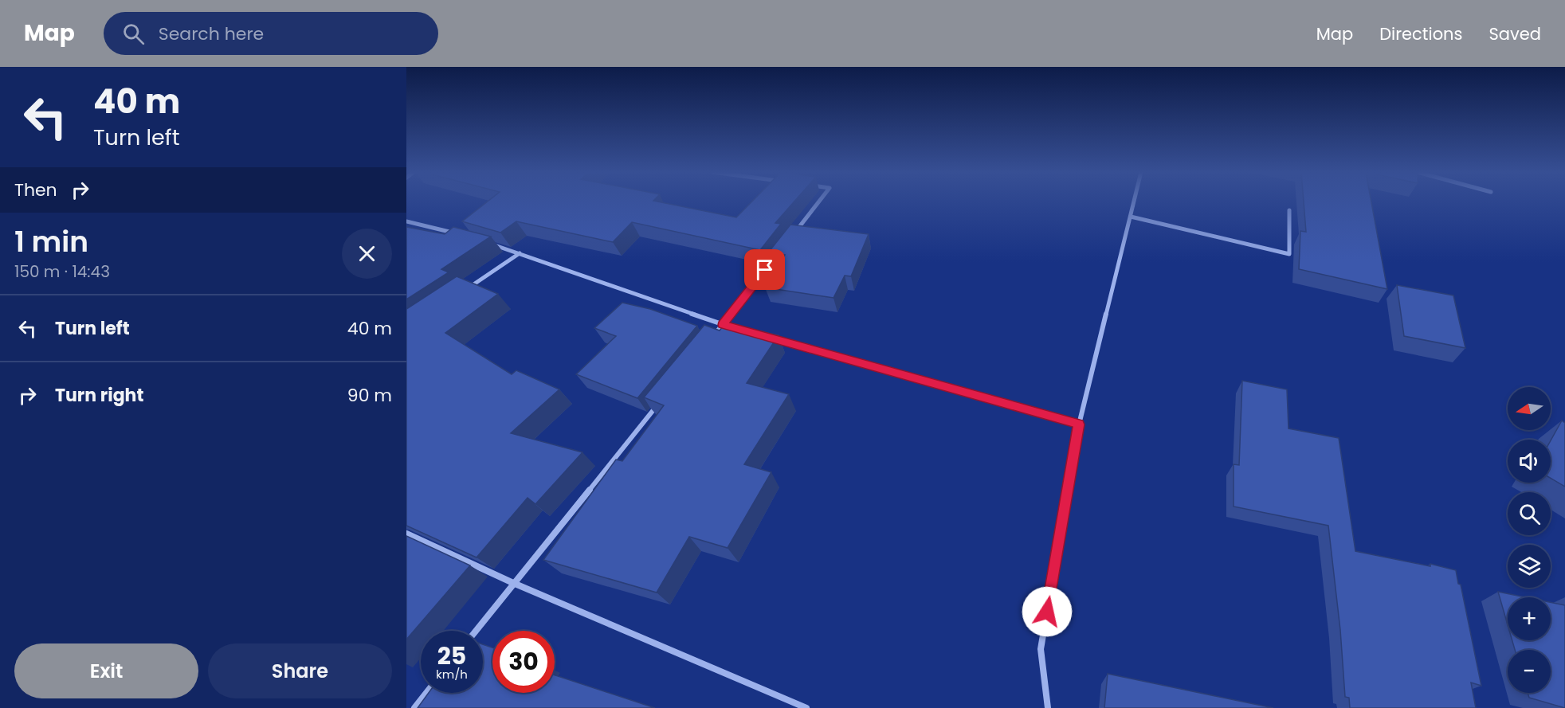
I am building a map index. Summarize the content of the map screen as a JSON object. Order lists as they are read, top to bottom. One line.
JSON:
{"north":"left","page":{"header":"Map","search":"Search here","nav":["Map","Directions","Saved"],"turn":["40 m","Turn left"],"then":"Then","heading":["1 min","150 m · 14:43"],"list":[{"name":"Turn left","value":"40 m"},{"name":"Turn right","value":"90 m"}],"map_buttons":["+","−"],"speed":"25 km/h","limit":"30","buttons":["Exit","Share"]}}
